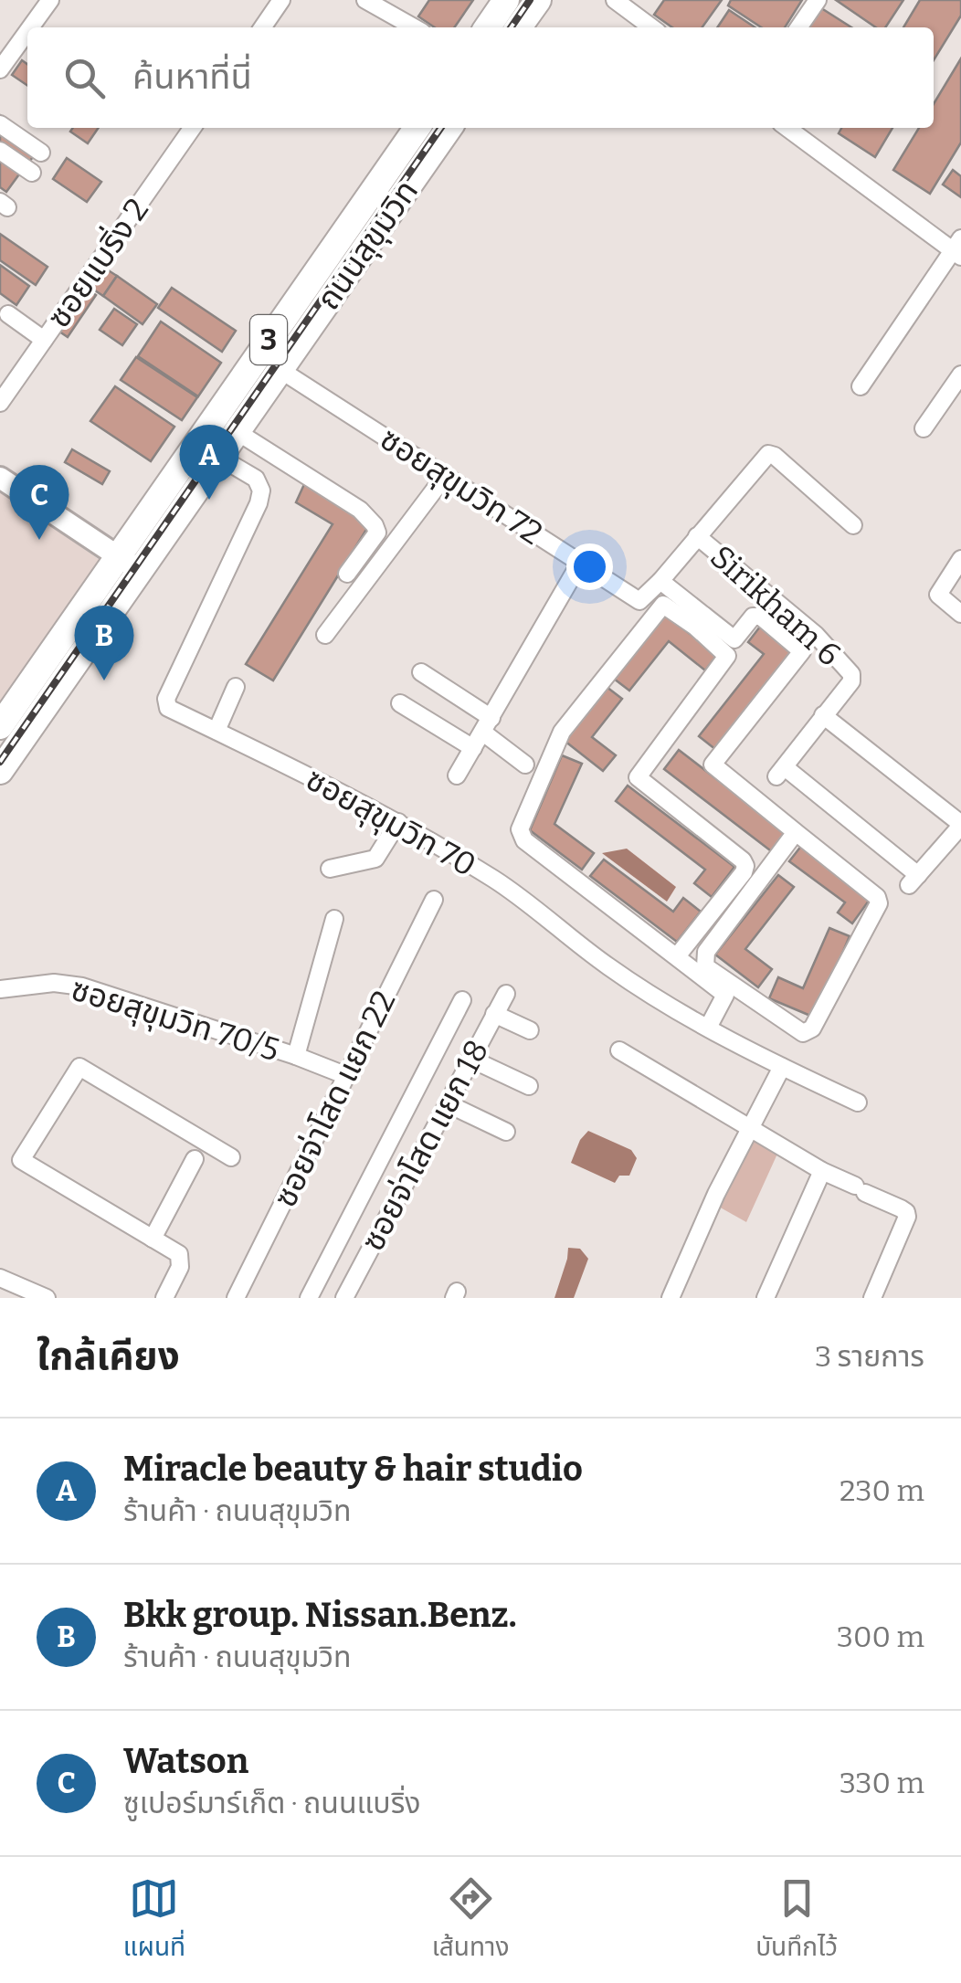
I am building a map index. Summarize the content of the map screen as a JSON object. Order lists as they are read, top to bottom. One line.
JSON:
{"streets":{"highway":["ถนนสุขุมวิท","3"],"street":["ซอยแบริ่ง 2","ซอยสุขุมวิท 72","Sirikham 6","ซอยสุขุมวิท 70","ซอยสุขุมวิท 70/5","ซอยจ่าโสด แยก 22","ซอยจ่าโสด แยก 18"]},"crossings":[["ถนนสุขุมวิท","ซอยสุขุมวิท 72"],["ถนนสุขุมวิท","ซอยสุขุมวิท 70"],["ซอยสุขุมวิท 70/5","ซอยจ่าโสด แยก 22"]],"page":{"search":"ค้นหาที่นี่","pins":["A","C","B"],"heading":["ใกล้เคียง","3 รายการ"],"list":[{"mark":"A","name":"Miracle beauty & hair studio","note":"ร้านค้า · ถนนสุขุมวิท","value":"230 m"},{"mark":"B","name":"Bkk group. Nissan.Benz.","note":"ร้านค้า · ถนนสุขุมวิท","value":"300 m"},{"mark":"C","name":"Watson","note":"ซูเปอร์มาร์เก็ต · ถนนแบริ่ง","value":"330 m"}],"nav":["แผนที่","เส้นทาง","บันทึกไว้"]}}
